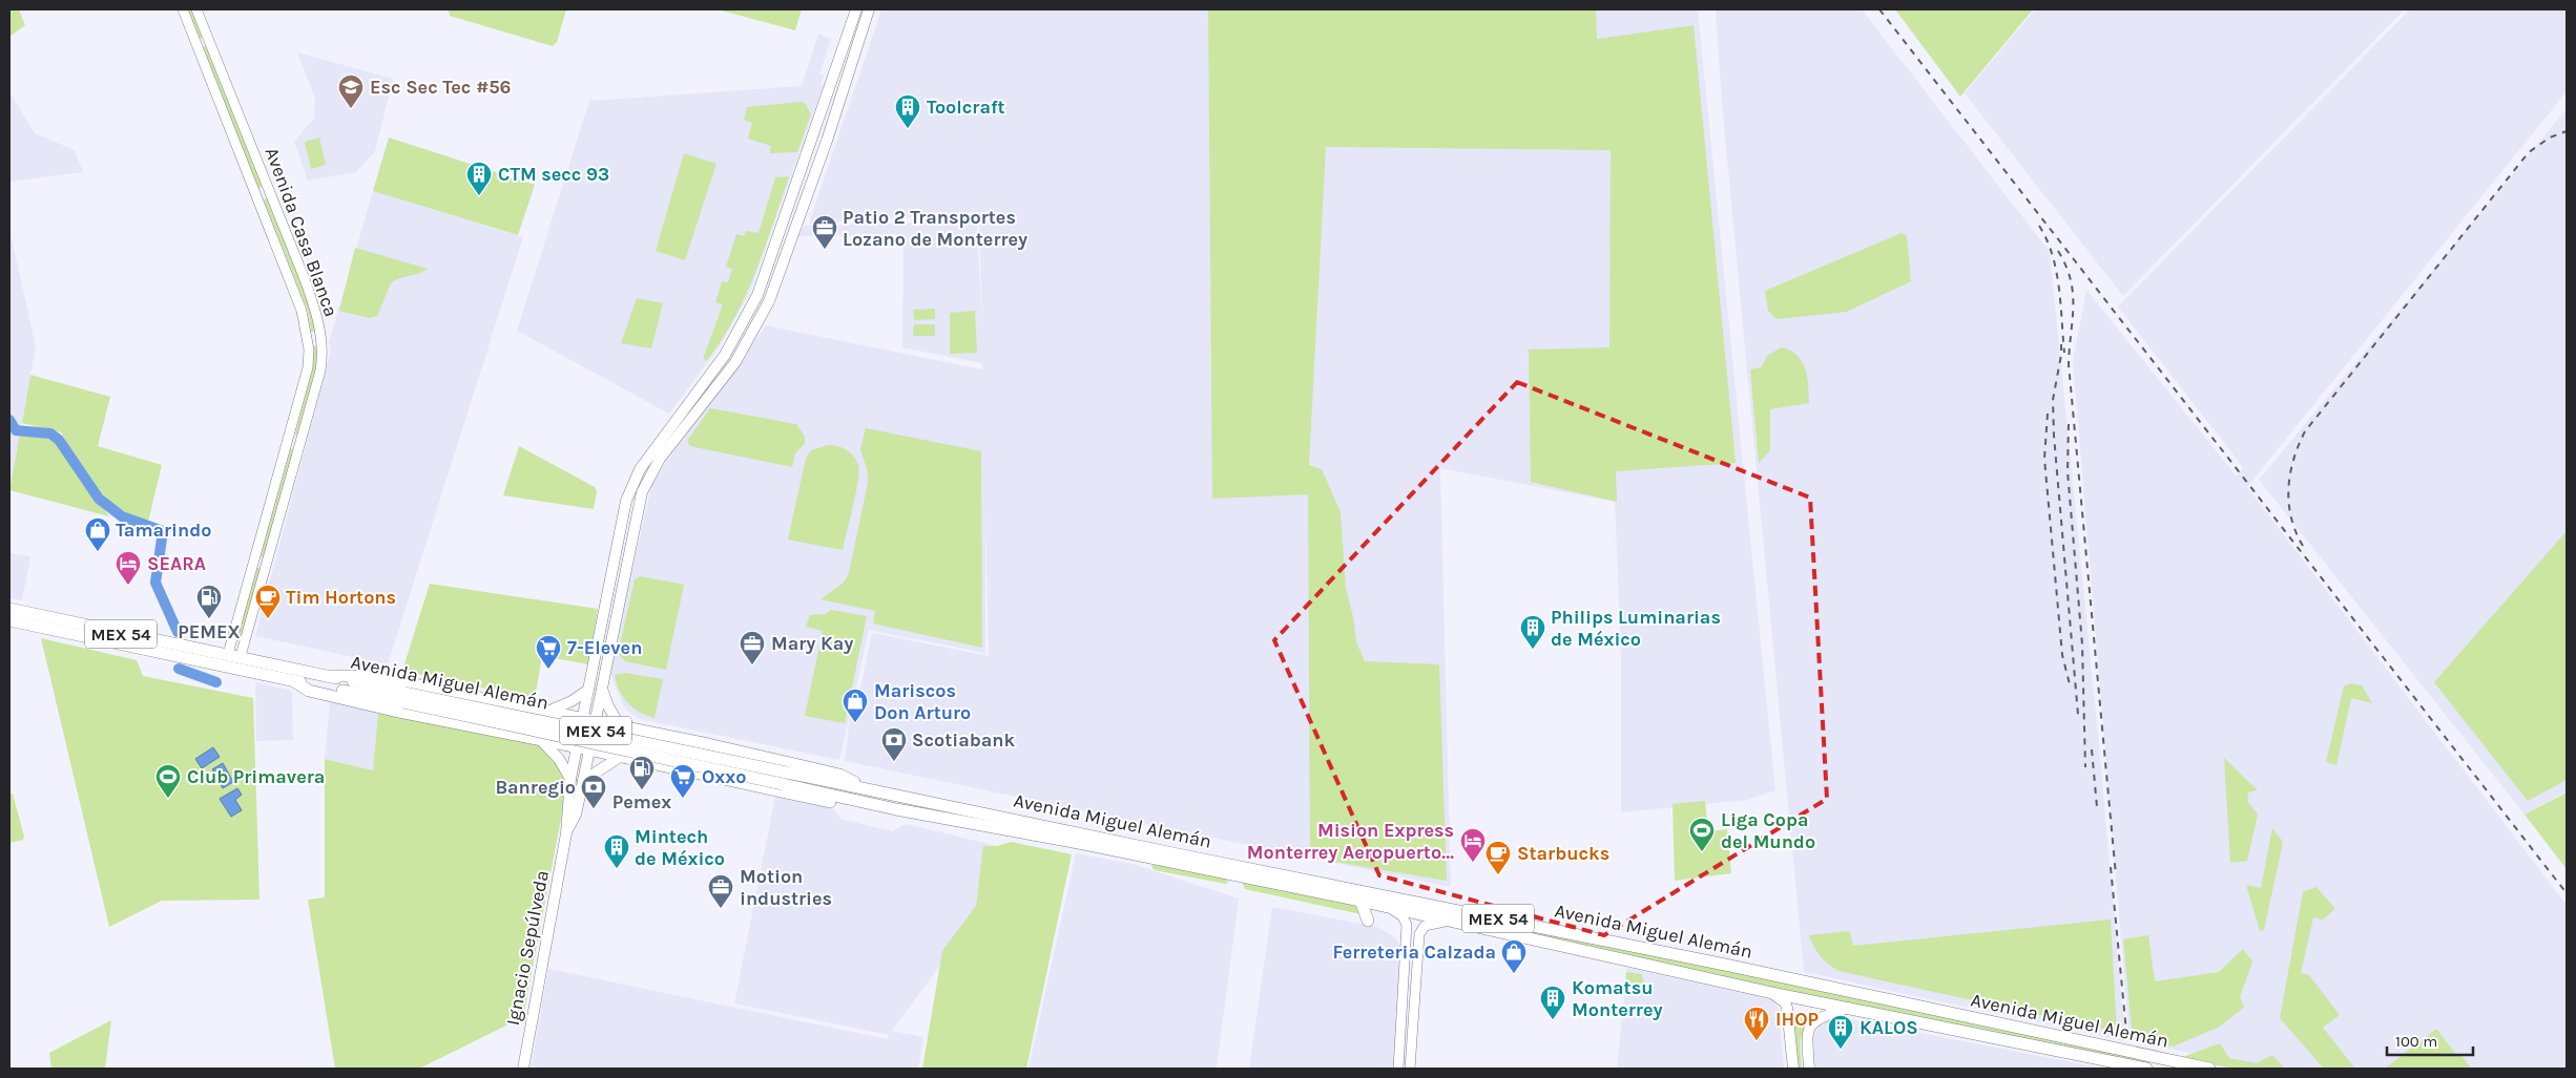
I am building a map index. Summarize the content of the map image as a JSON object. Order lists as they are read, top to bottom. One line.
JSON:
{"streets":{"highway":["MEX 54","Avenida Miguel Alemán"],"main road":["Ignacio Sepúlveda"],"street":["Avenida Casa Blanca"]},"crossings":[["Avenida Casa Blanca","Avenida Miguel Alemán"]],"places":{"school or university":["Esc Sec Tec #56"],"building":["Toolcraft","CTM secc 93","Philips Luminarias de México","Mintech de México","Komatsu Monterrey","KALOS"],"office":["Patio 2 Transportes Lozano de Monterrey","Mary Kay","Motion industries"],"shop":["Tamarindo","Mariscos Don Arturo","Ferreteria Calzada"],"hotel":["SEARA","Mision Express Monterrey Aeropuerto…"],"fuel station":["PEMEX","Pemex"],"cafe":["Tim Hortons","Starbucks"],"supermarket":["7-Eleven","Oxxo"],"bank":["Scotiabank","Banregio"],"sports":["Club Primavera","Liga Copa del Mundo"],"restaurant":["IHOP"]},"scale_bar":"100 m"}
